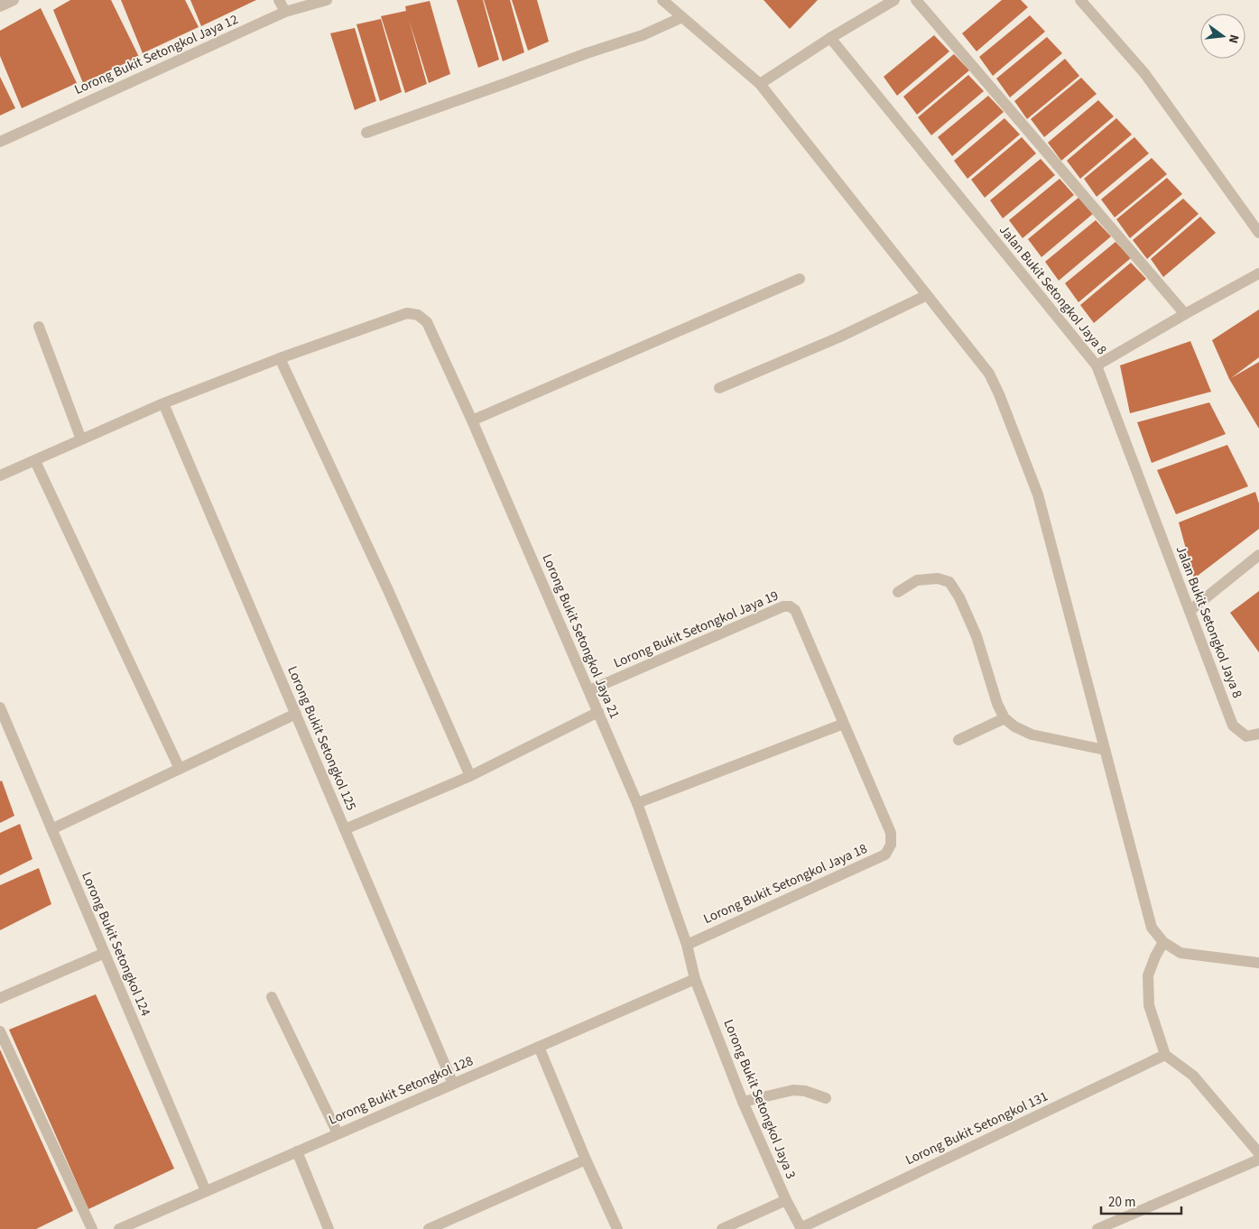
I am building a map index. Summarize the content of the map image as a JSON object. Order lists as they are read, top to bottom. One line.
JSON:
{"streets":{"street":["Lorong Bukit Setongkol Jaya 12","Jalan Bukit Setongkol Jaya 8","Lorong Bukit Setongkol Jaya 19","Lorong Bukit Setongkol Jaya 21","Lorong Bukit Setongkol 125","Lorong Bukit Setongkol Jaya 18","Lorong Bukit Setongkol 124","Lorong Bukit Setongkol 128","Lorong Bukit Setongkol Jaya 3","Lorong Bukit Setongkol 131"]},"crossings":[["Lorong Bukit Setongkol Jaya 19","Lorong Bukit Setongkol Jaya 21"],["Lorong Bukit Setongkol Jaya 19","Lorong Bukit Setongkol Jaya 18"],["Lorong Bukit Setongkol Jaya 21","Lorong Bukit Setongkol Jaya 18"],["Lorong Bukit Setongkol Jaya 21","Lorong Bukit Setongkol 128"],["Lorong Bukit Setongkol Jaya 21","Lorong Bukit Setongkol Jaya 3"],["Lorong Bukit Setongkol 125","Lorong Bukit Setongkol 128"],["Lorong Bukit Setongkol 124","Lorong Bukit Setongkol 128"],["Lorong Bukit Setongkol 128","Lorong Bukit Setongkol Jaya 3"],["Lorong Bukit Setongkol Jaya 3","Lorong Bukit Setongkol 131"]],"scale_bar":"20 m","north":"right"}
